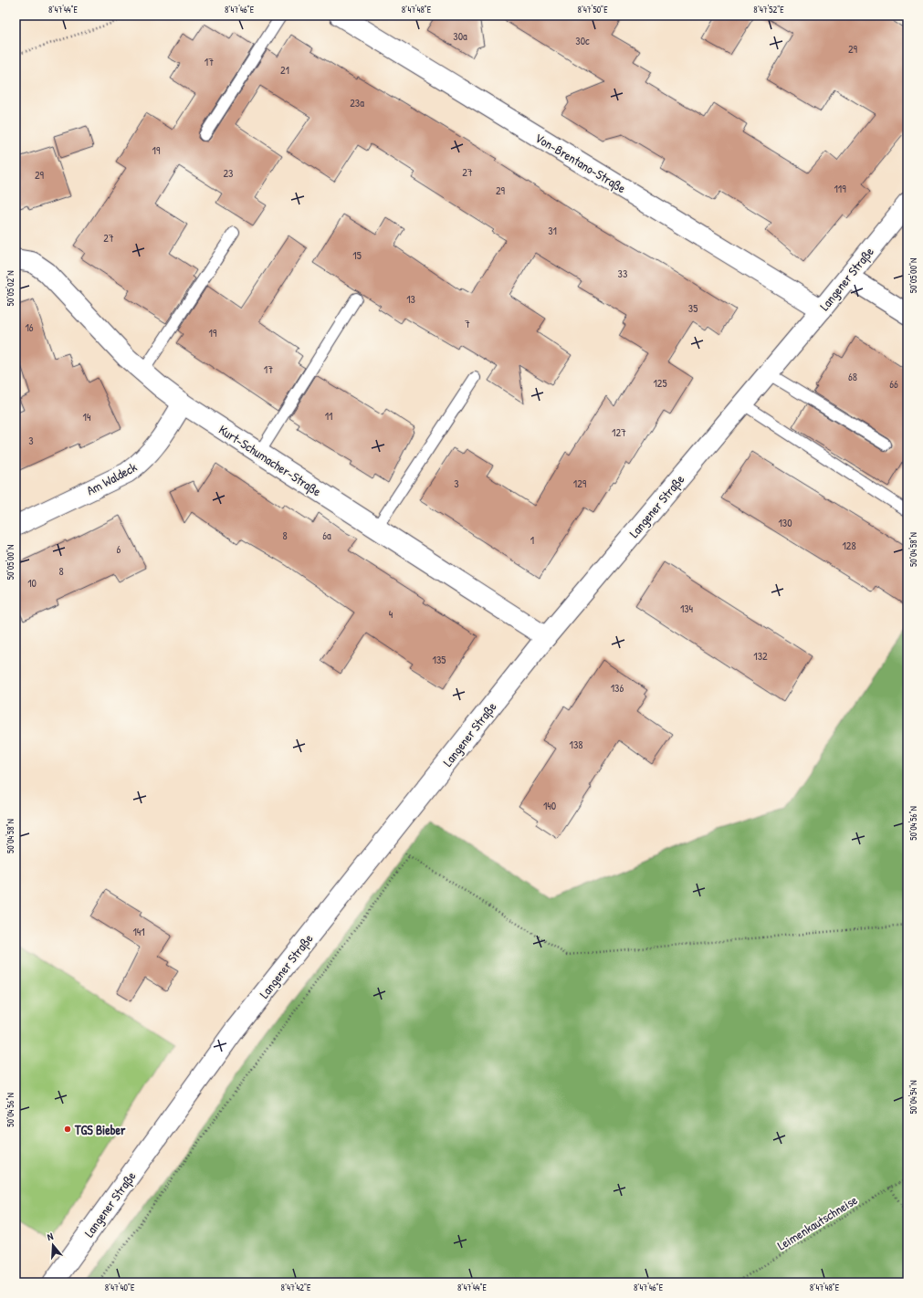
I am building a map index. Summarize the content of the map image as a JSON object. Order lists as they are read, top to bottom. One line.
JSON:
{"streets":{"street":["Von-Brentano-Straße","Langener Straße","Kurt-Schumacher-Straße","Am Waldeck"],"path":["Leimenkautschneise"]},"crossings":[["Von-Brentano-Straße","Langener Straße"],["Langener Straße","Kurt-Schumacher-Straße"],["Kurt-Schumacher-Straße","Am Waldeck"]],"places":["TGS Bieber"],"house_numbers":["30a","30c","29","17","21","23a","19","27","23","29","119","29","31","27","15","33","13","35","7","16","19","17","68","125","66","11","14","127","3","3","129","130","8","6a","1","128","6","8","10","134","4","132","135","136","138","140","141"],"north":"top","coordinates":["8°47'44\"E","8°47'46\"E","8°47'48\"E","8°47'50\"E","8°47'52\"E","50°05'00\"N","50°05'02\"N","50°04'58\"N","50°04'56\"N","50°04'54\"N","8°47'40\"E","8°47'42\"E"]}
